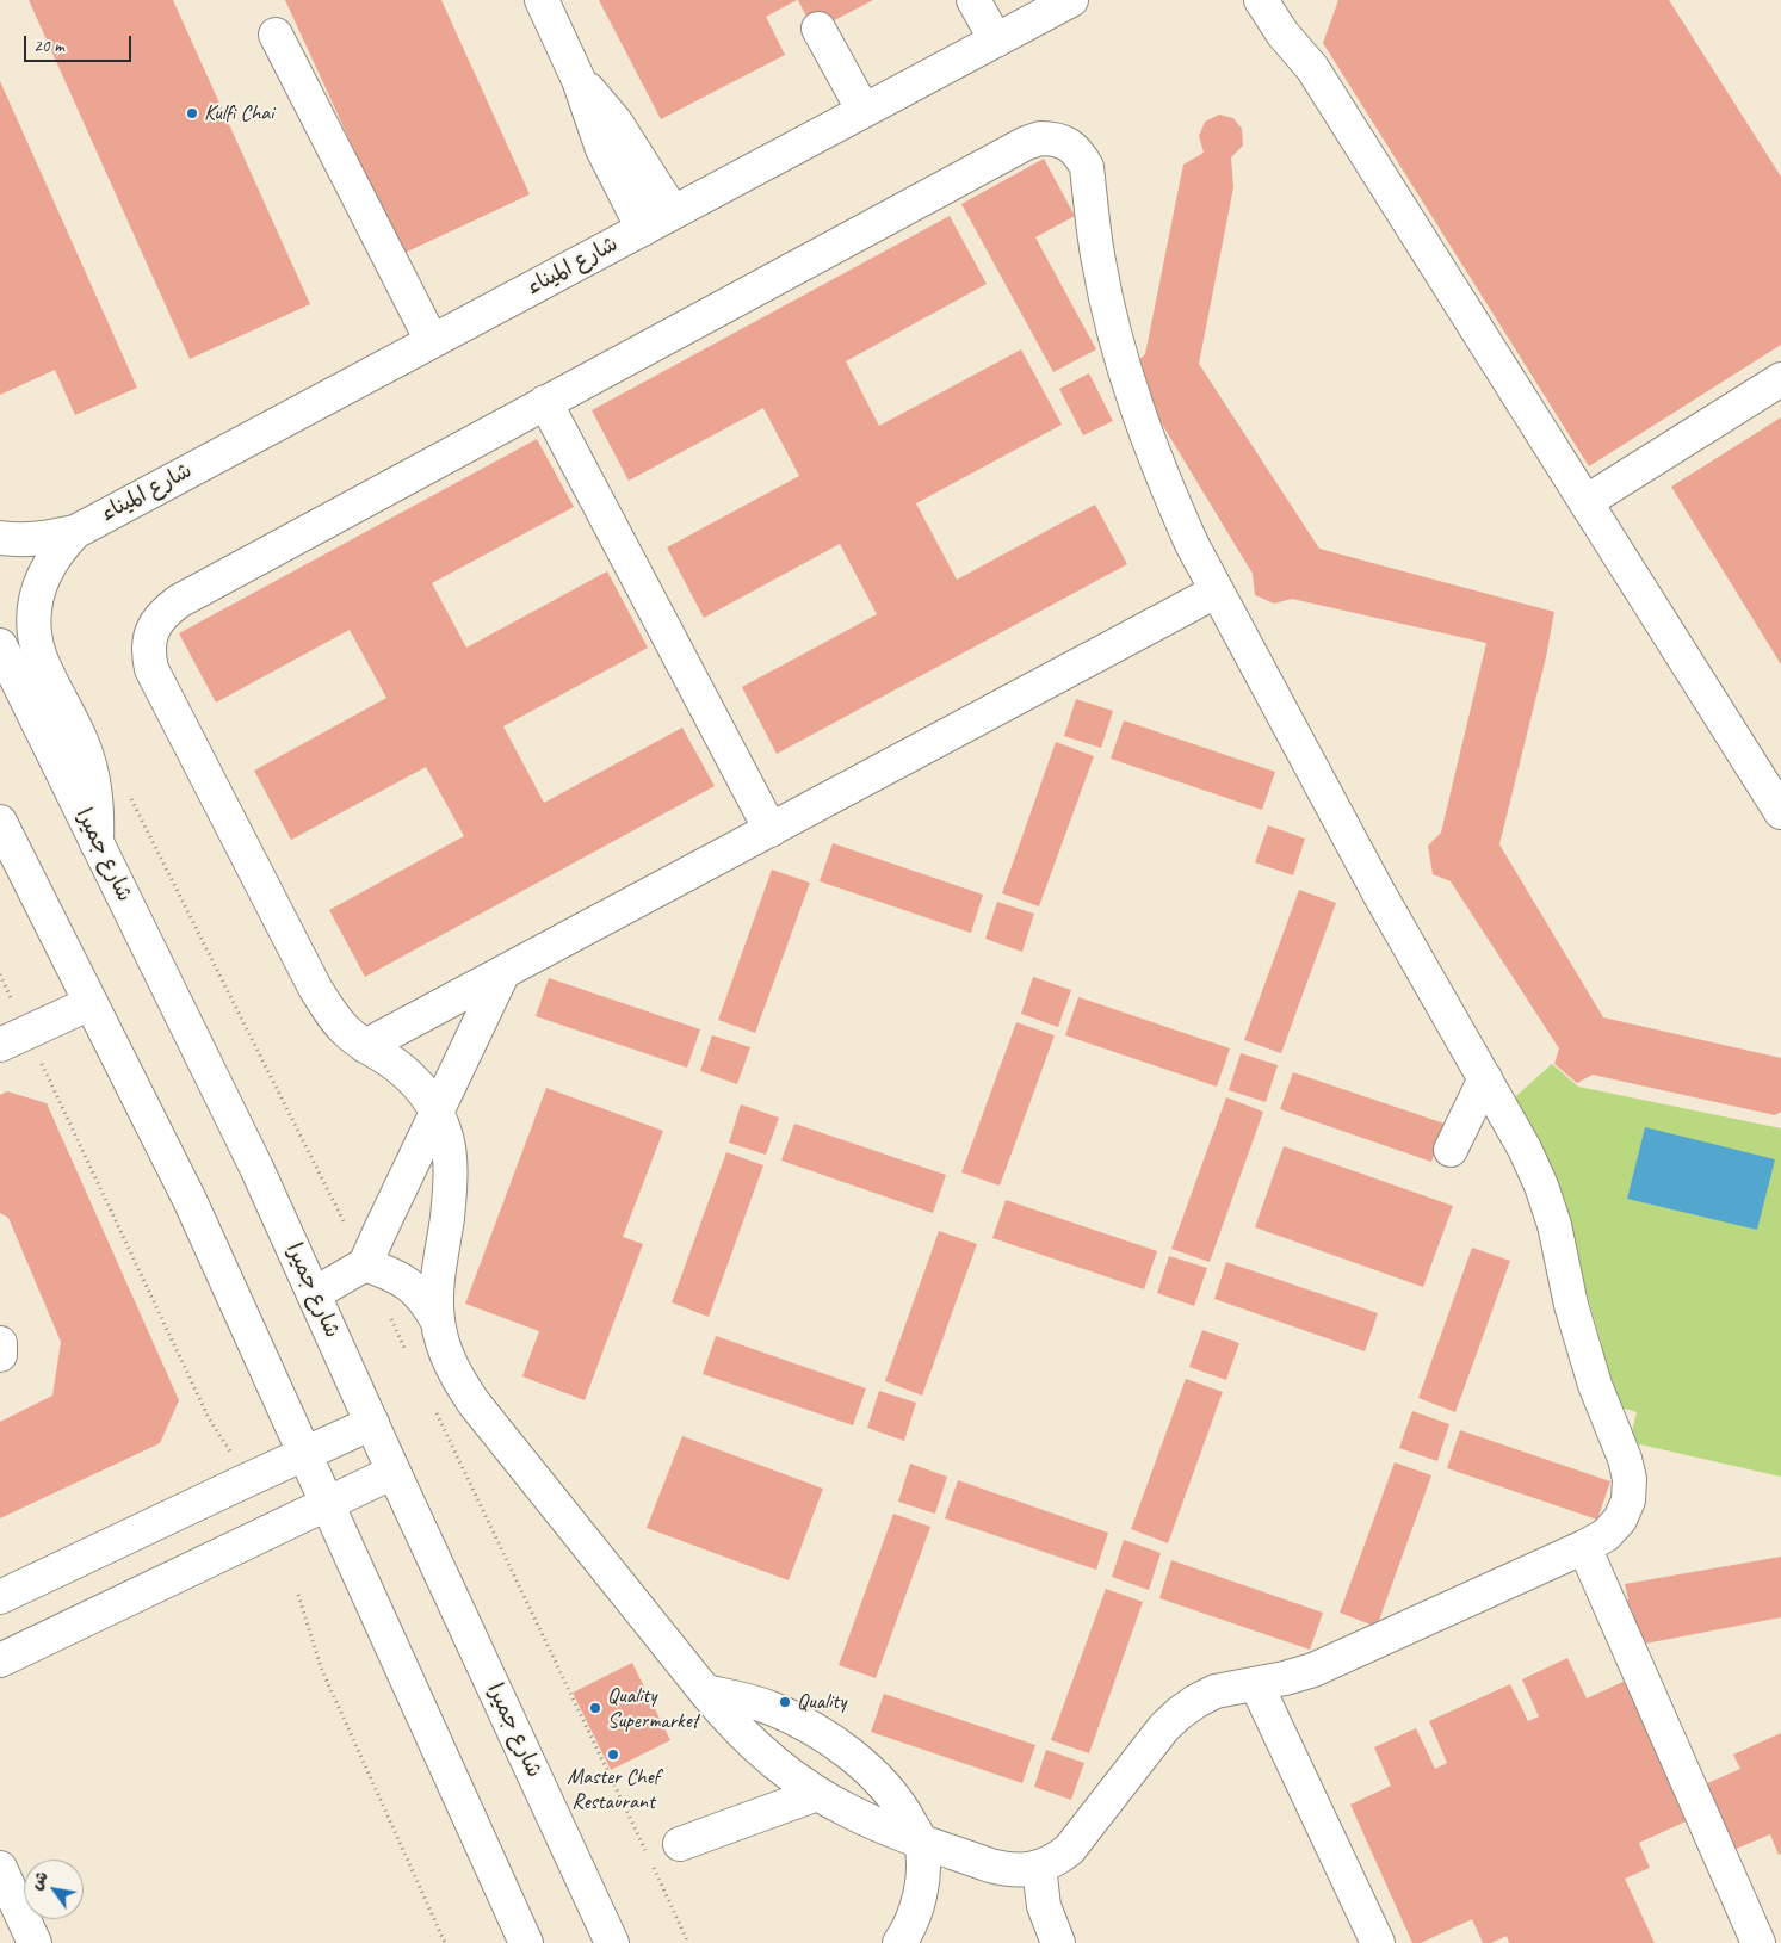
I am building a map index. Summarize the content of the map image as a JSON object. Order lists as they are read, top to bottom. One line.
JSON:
{"streets":{"street":["شارع الميناء","شارع جميرا"]},"places":["Kulfi Chai","Quality","Quality Supermarket","Master Chef Restaurant"],"scale_bar":"20 m","north":"top left"}
